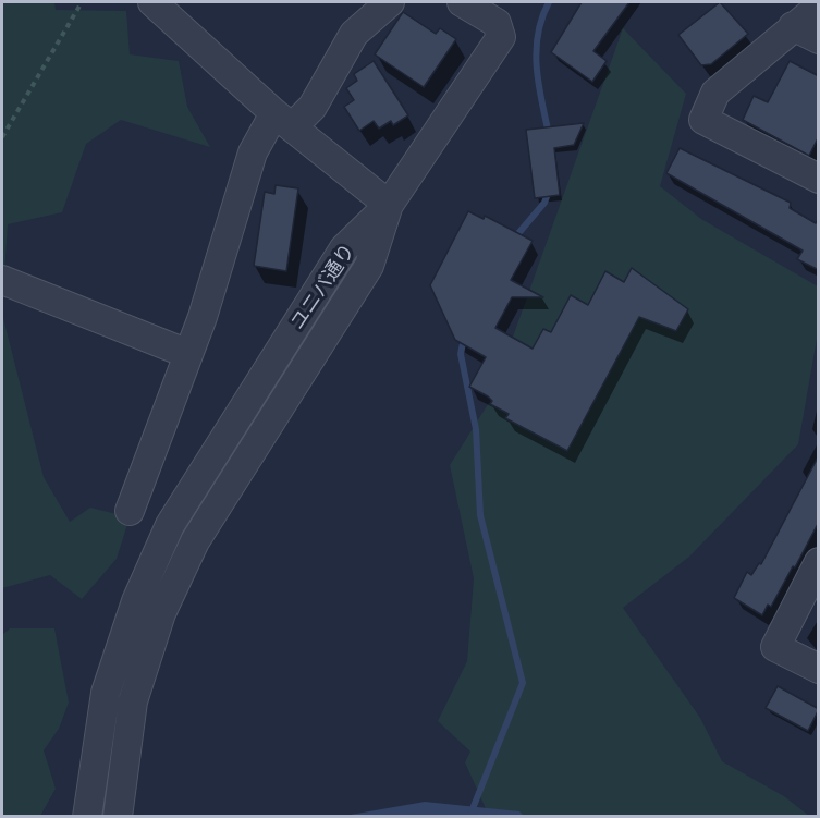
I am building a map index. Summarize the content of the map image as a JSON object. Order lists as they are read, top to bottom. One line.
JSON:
{"streets":{"street":["ユニバ通り"]}}
